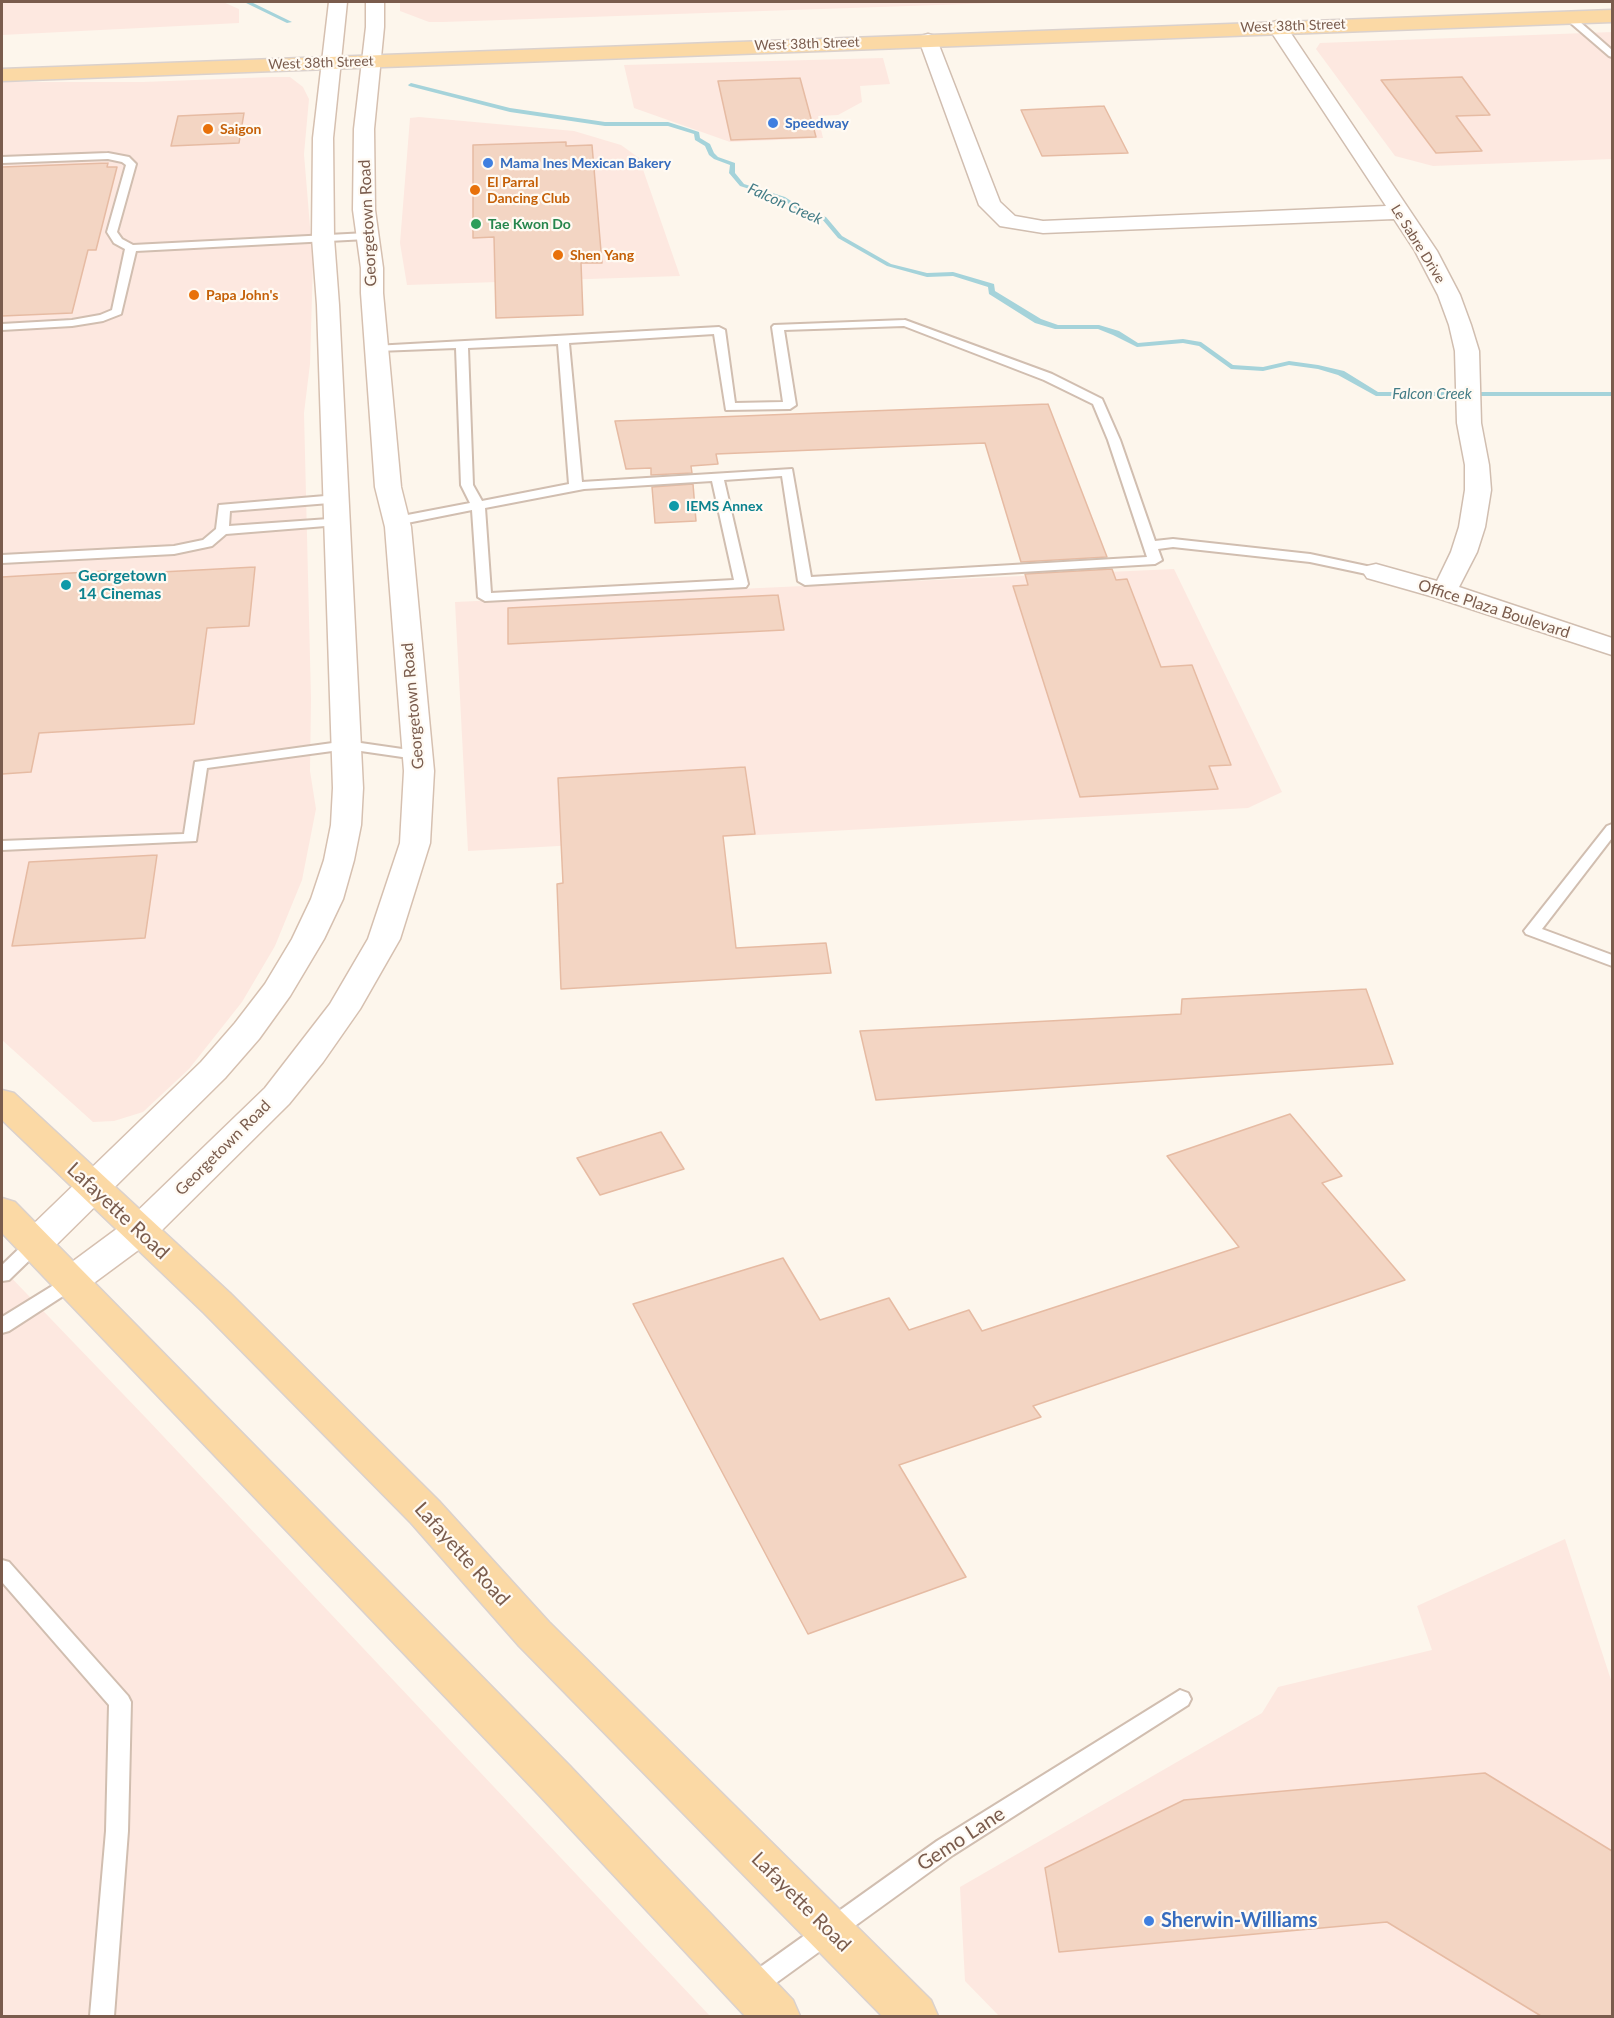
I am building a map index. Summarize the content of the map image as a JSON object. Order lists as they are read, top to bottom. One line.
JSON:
{"streets":{"main road":["West 38th Street","Georgetown Road","Le Sabre Drive","Office Plaza Boulevard","Lafayette Road"],"lane":["Gemo Lane"]},"crossings":[["West 38th Street","Georgetown Road"],["West 38th Street","Le Sabre Drive"],["Georgetown Road","Lafayette Road"],["Le Sabre Drive","Office Plaza Boulevard"],["Lafayette Road","Gemo Lane"]],"water":["Falcon Creek"],"places":["Speedway","Saigon","Mama Ines Mexican Bakery","El Parral Dancing Club","Tae Kwon Do","Shen Yang","Papa John's","IEMS Annex","Georgetown 14 Cinemas","Sherwin-Williams"]}
